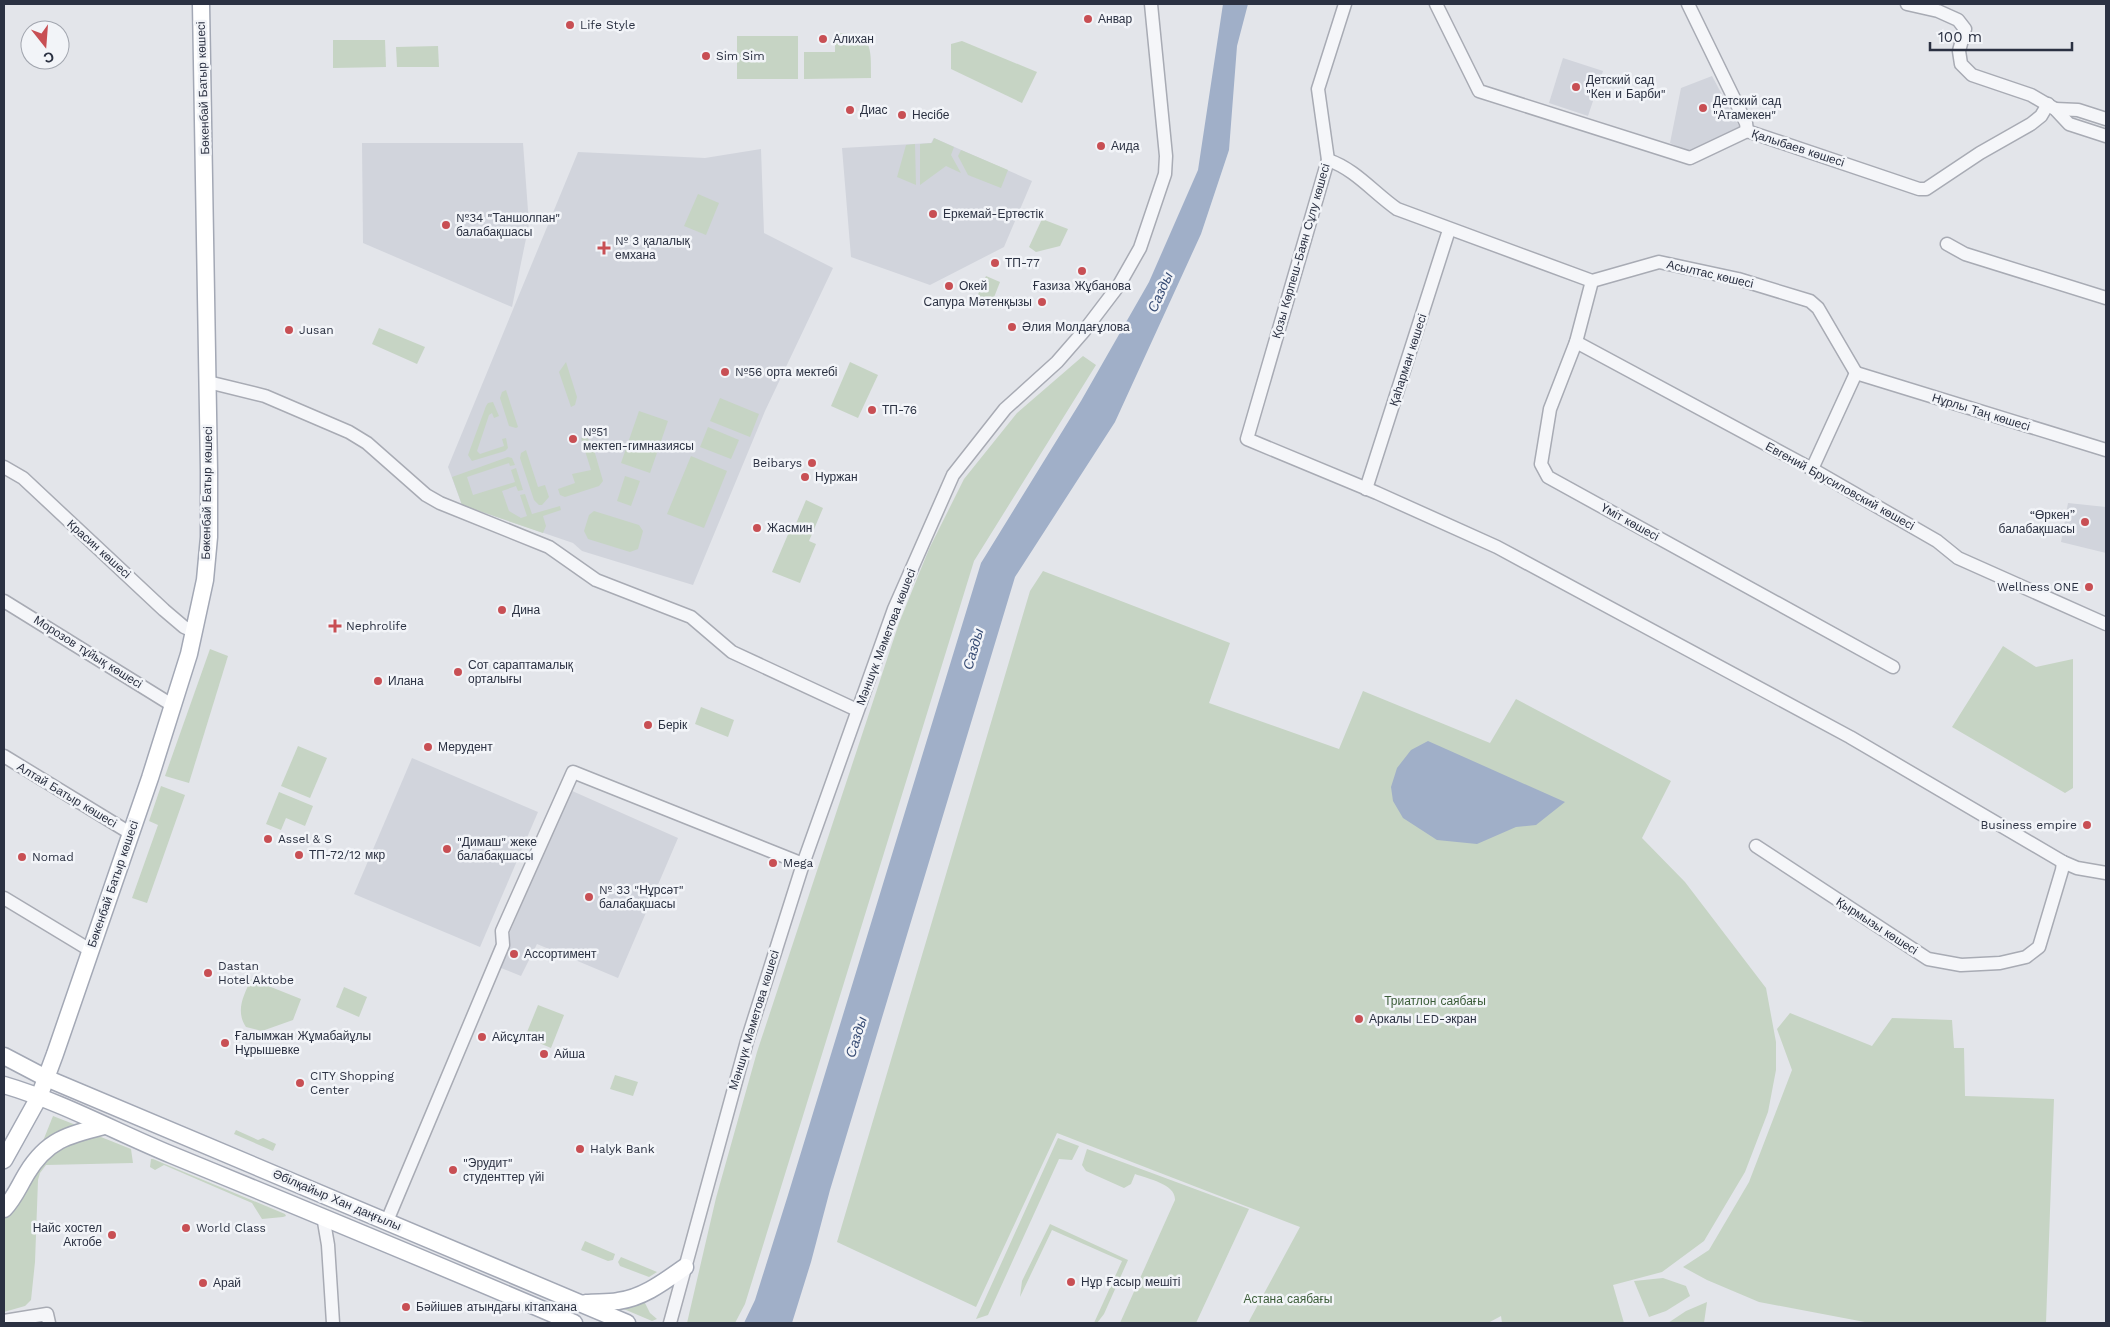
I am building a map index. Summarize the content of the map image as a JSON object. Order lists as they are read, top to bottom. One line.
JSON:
{"streets":{"main road":["Бөкенбай Батыр көшесі","Әбілқайыр Хан даңғылы"],"street":["Қалыбаев көшесі","Қозы Көрпеш-Баян Сұлу көшесі","Асылтас көшесі","Қаһарман көшесі","Нұрлы Таң көшесі","Евгений Брусиловский көшесі","Үміт көшесі","Красин көшесі","Мәншүк Мәметова көшесі","Морозов тұйық көшесі","Алтай Батыр көшесі","Қырмызы көшесі"]},"crossings":[["Бөкенбай Батыр көшесі","Красин көшесі"],["Бөкенбай Батыр көшесі","Морозов тұйық көшесі"],["Бөкенбай Батыр көшесі","Алтай Батыр көшесі"],["Бөкенбай Батыр көшесі","Әбілқайыр Хан даңғылы"],["Қозы Көрпеш-Баян Сұлу көшесі","Қаһарман көшесі"],["Асылтас көшесі","Нұрлы Таң көшесі"],["Асылтас көшесі","Үміт көшесі"],["Евгений Брусиловский көшесі","Үміт көшесі"]],"water":["Сазды"],"parks":["Триатлон саябағы","Астана саябағы"],"places":{"other":["Анвар","Life Style","Алихан","Sim Sim","Детский сад \"Кен и Барби\"","Детский сад \"Атамекен\"","Диас","Несібе","Аида","Еркемай-Ертөстік","№34 \"Таншолпан\" балабақшасы","ТП-77","Ғазиза Жұбанова","Окей","Сапура Мәтенқызы","Әлия Молдағұлова","Jusan","№56 орта мектебі","ТП-76","№51 мектеп-гимназиясы","Beibarys","Нуржан","“Өркен” балабақшасы","Жасмин","Wellness ONE","Дина","Сот сараптамалық орталығы","Илана","Берік","Мерудент","Business empire","Assel & S","\"Димаш\" жеке балабақшасы","ТП-72/12 мкр","Nomad","Mega","№ 33 \"Нұрсәт\" балабақшасы","Ассортимент","Dastan Hotel Aktobe","Аркалы LED-экран","Айсұлтан","Ғалымжан Жұмабайұлы Нұрышевке","Айша","CITY Shopping Center","Halyk Bank","\"Эрудит\" студенттер үйі","World Class","Найс хостел Актобе","Нұр Ғасыр мешіті","Арай","Бәйішев атындағы кітапхана"],"health":["№ 3 қалалық емхана","Nephrolife"]},"scale_bar":"100 m","north":"bottom"}
